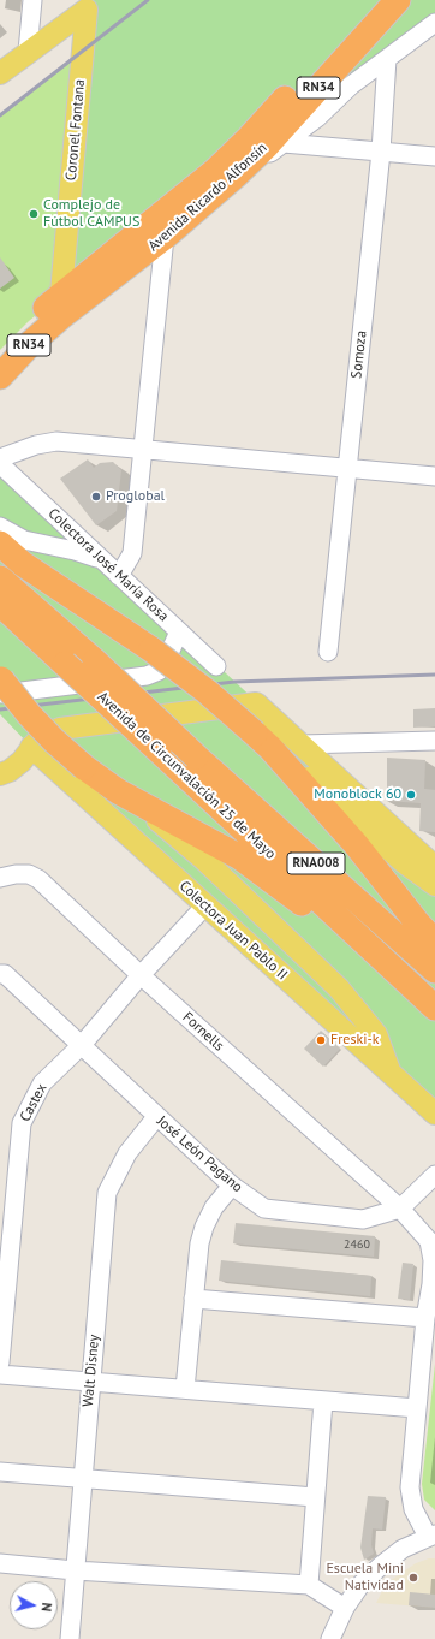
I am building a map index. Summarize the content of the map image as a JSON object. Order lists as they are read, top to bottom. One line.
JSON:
{"streets":{"highway":["RN34","Avenida Ricardo Alfonsín","Avenida de Circunvalación 25 de Mayo","RNA008"],"main road":["Coronel Fontana","Colectora Juan Pablo II"],"street":["Somoza","Colectora José María Rosa","Fornells","Castex","José León Pagano","Walt Disney"]},"crossings":[["Coronel Fontana","Avenida Ricardo Alfonsín"],["Colectora Juan Pablo II","Castex"],["Fornells","Castex"],["Fornells","José León Pagano"],["Castex","José León Pagano"],["José León Pagano","Walt Disney"]],"places":["Complejo de Fútbol CAMPUS","Proglobal","Monoblock 60","Freski-k","Escuela Mini Natividad"],"house_numbers":["2460"],"north":"right"}
